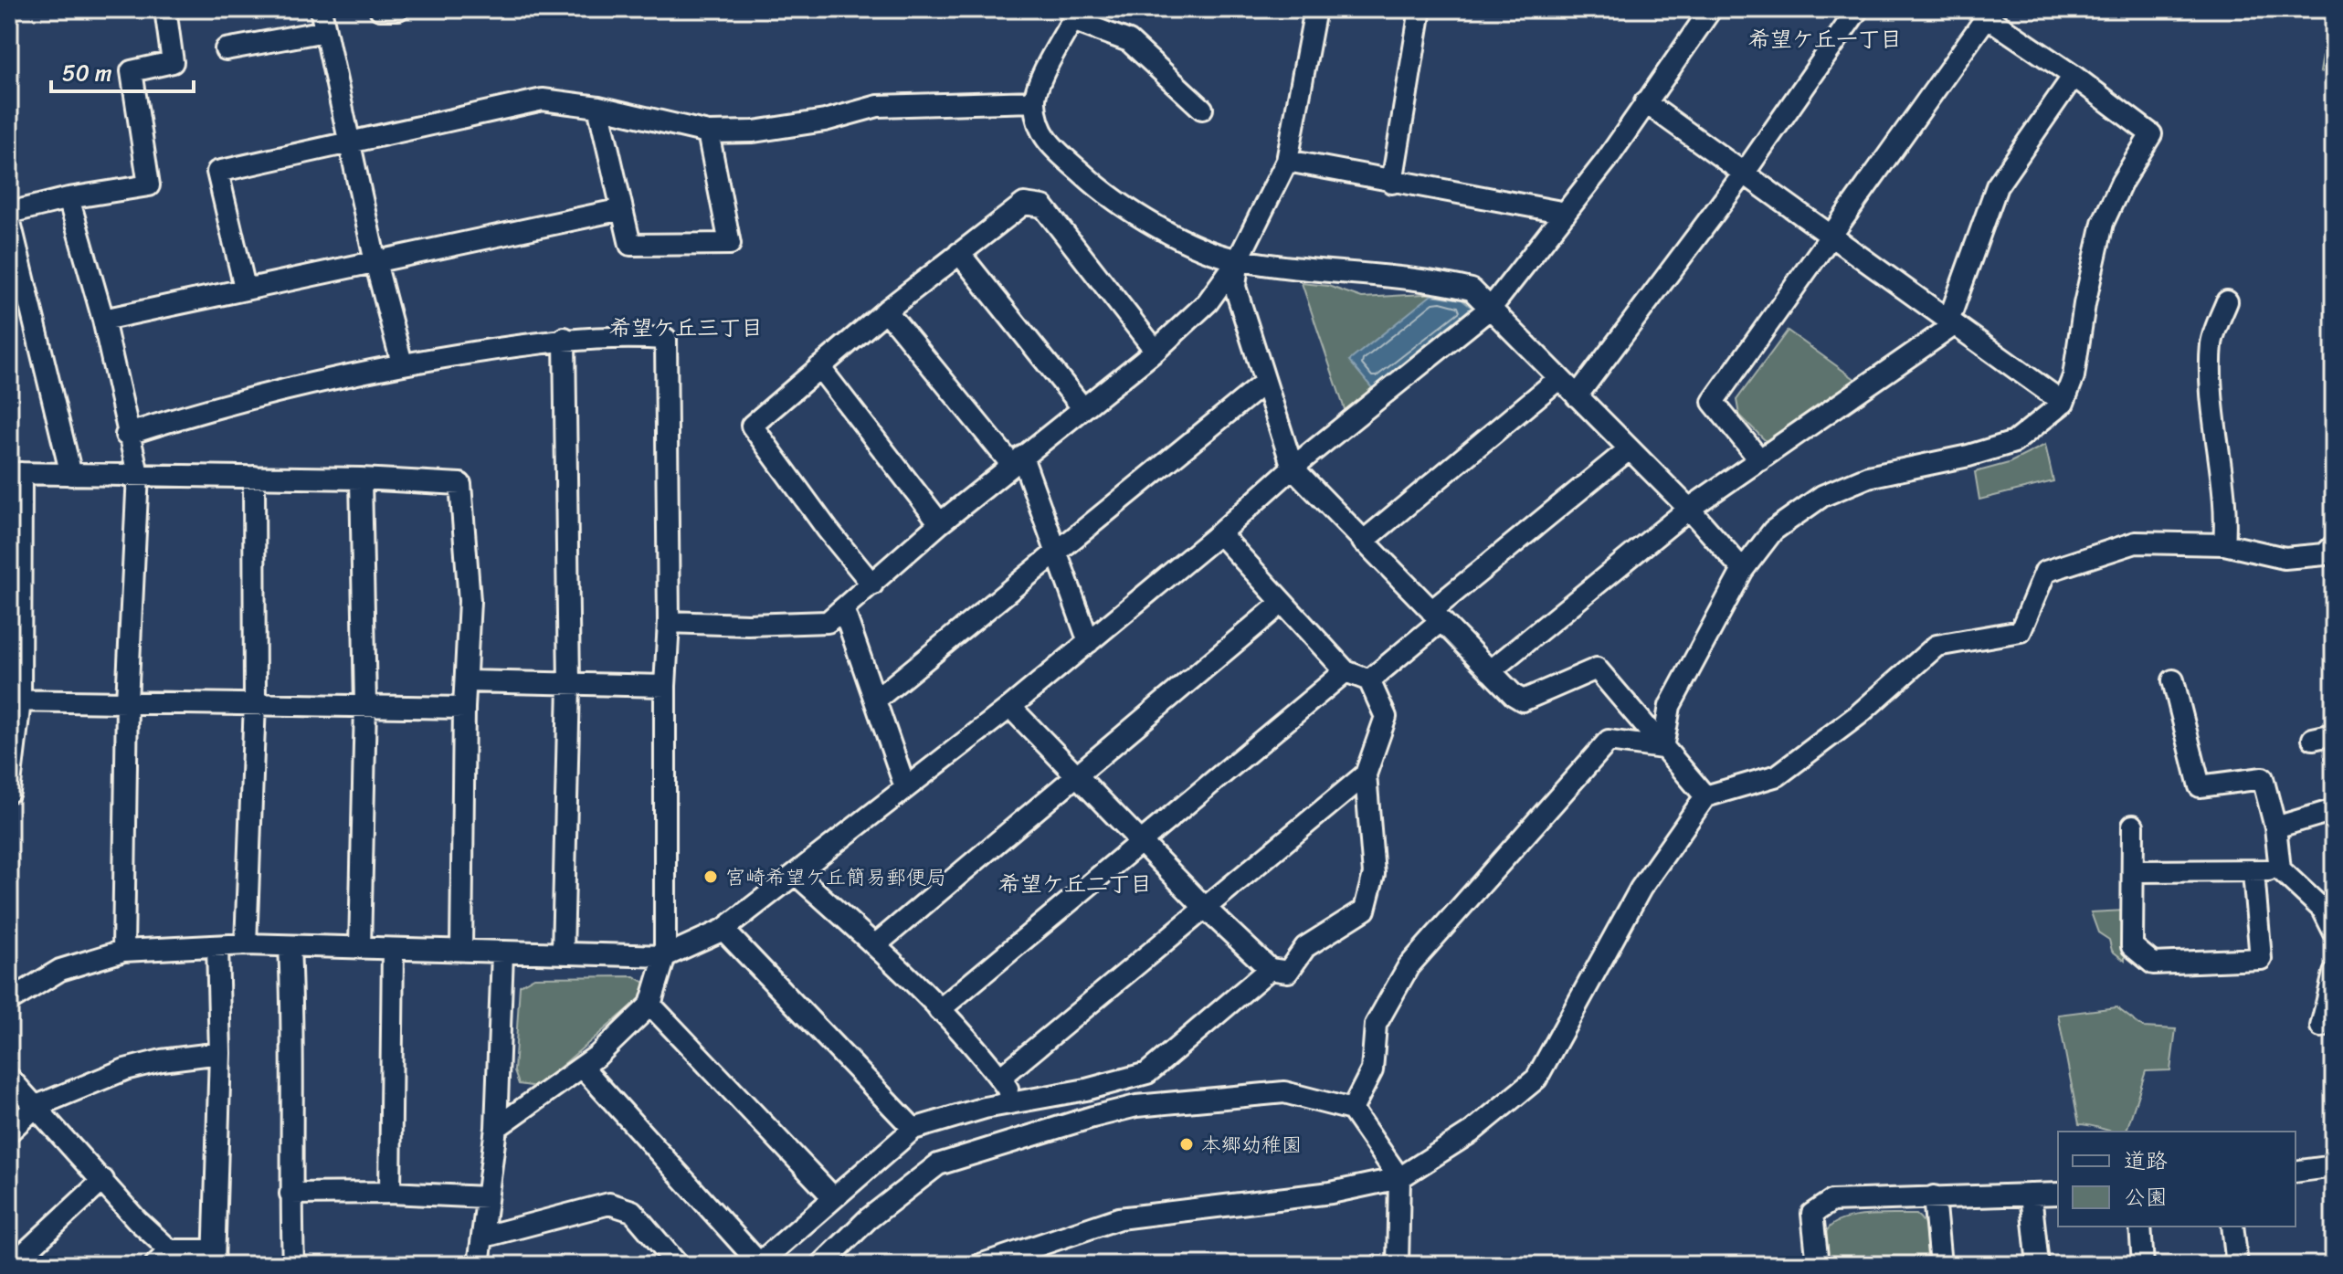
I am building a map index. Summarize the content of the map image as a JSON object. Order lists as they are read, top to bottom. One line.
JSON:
{"districts":["希望ケ丘一丁目","希望ケ丘三丁目","希望ケ丘二丁目"],"places":["宮崎希望ケ丘簡易郵便局","本郷幼稚園"],"legend":["道路","公園"],"scale_bar":"50 m"}
